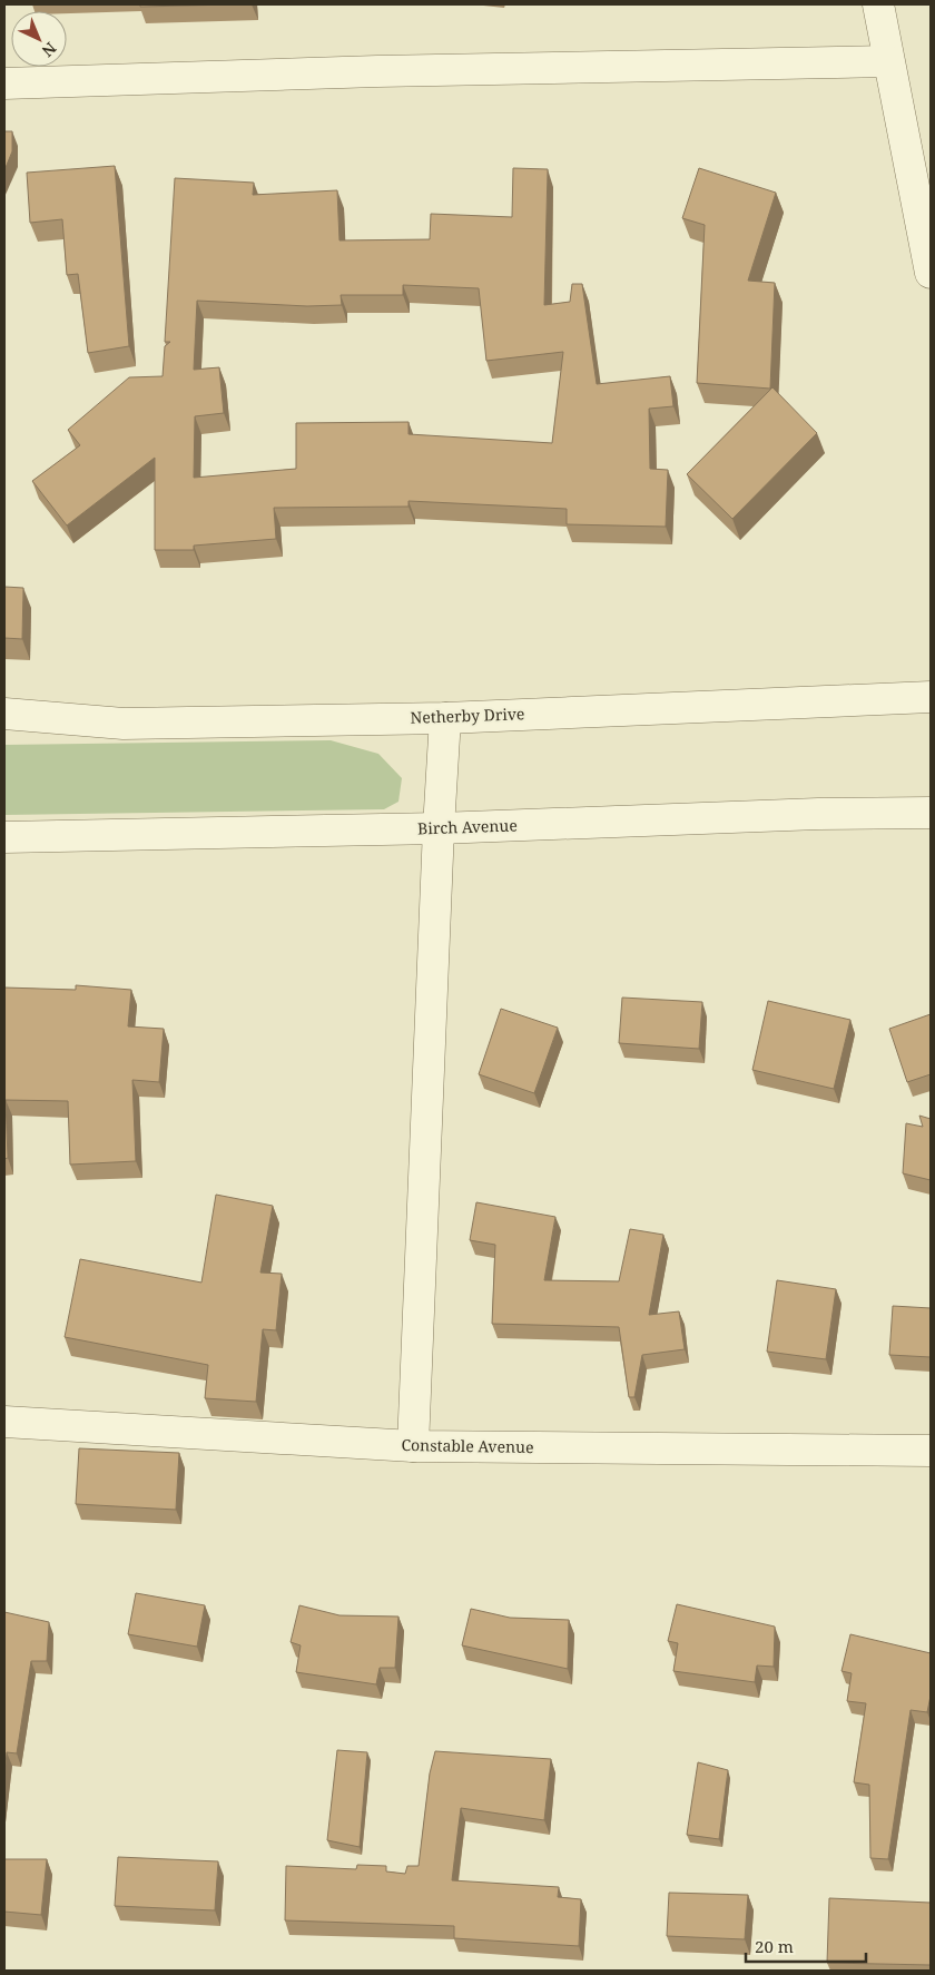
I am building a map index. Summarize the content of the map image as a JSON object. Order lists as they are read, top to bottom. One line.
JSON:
{"streets":{"street":["Netherby Drive","Birch Avenue","Constable Avenue"]},"scale_bar":"20 m","north":"bottom right"}
